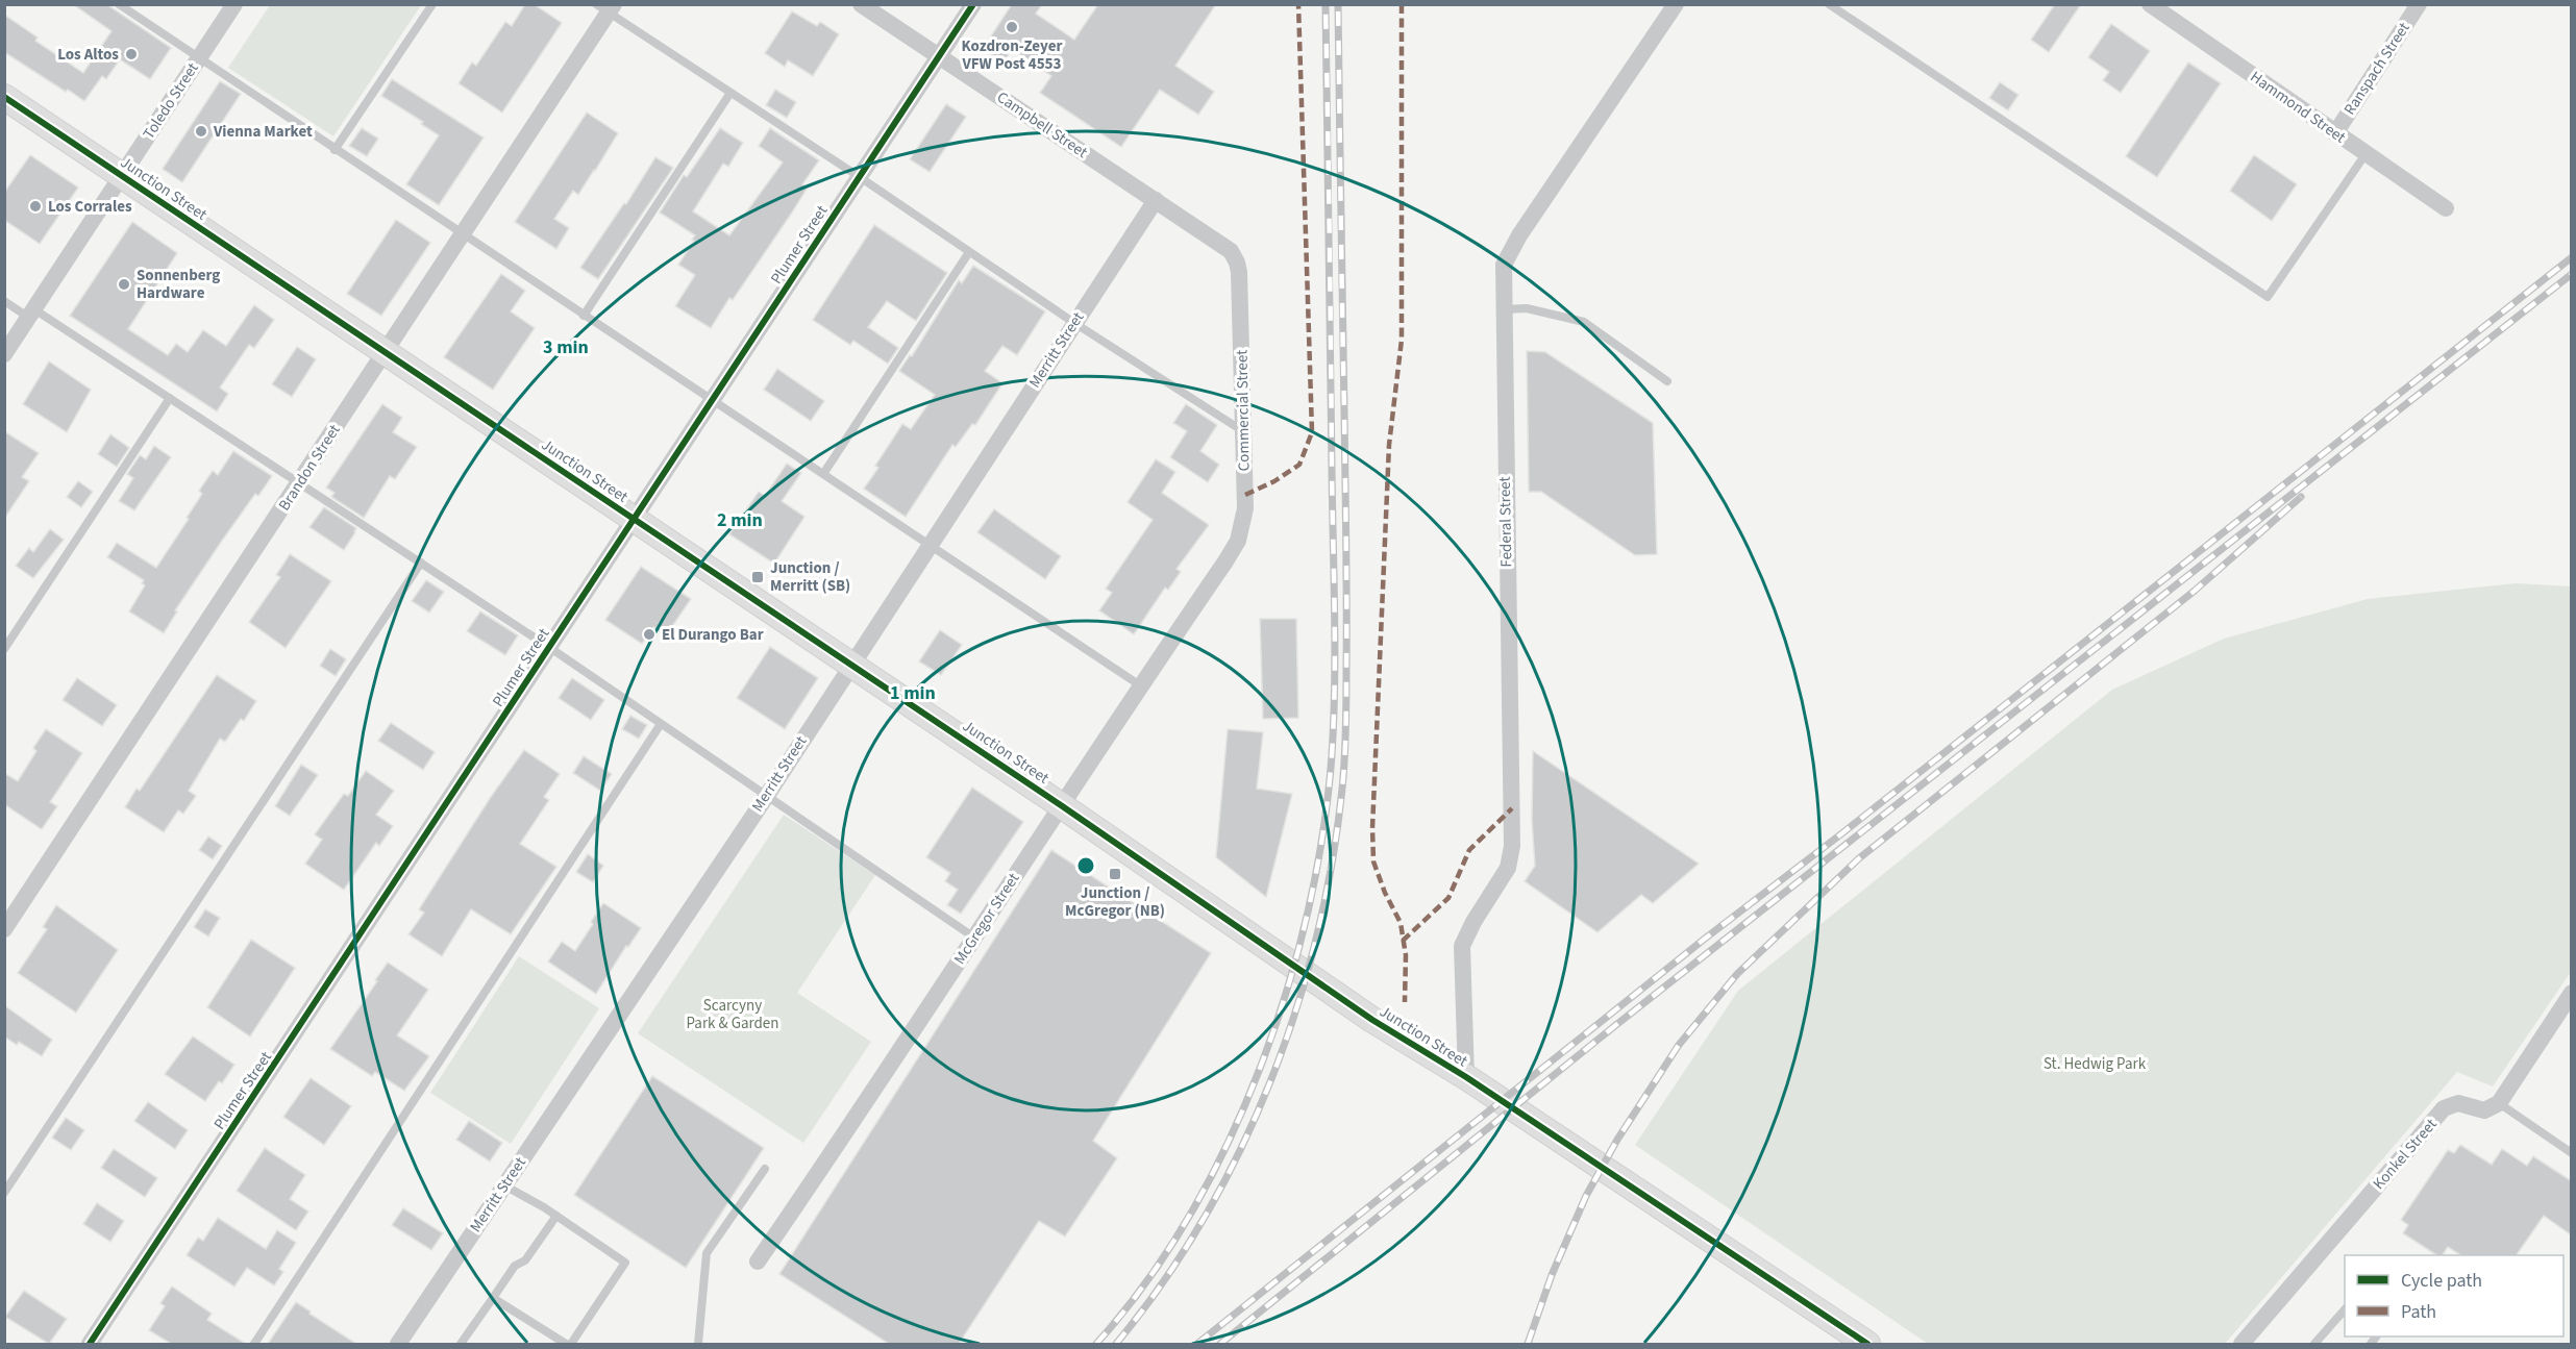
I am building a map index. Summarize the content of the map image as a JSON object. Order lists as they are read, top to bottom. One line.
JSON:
{"streets":{"street":["Ranspach Street","Toledo Street","Hammond Street","Campbell Street","Junction Street","Plumer Street","Merritt Street","Commercial Street","Brandon Street","Federal Street","McGregor Street","Konkel Street"]},"crossings":[["Ranspach Street","Hammond Street"],["Toledo Street","Junction Street"],["Campbell Street","Plumer Street"],["Campbell Street","Merritt Street"],["Campbell Street","Commercial Street"],["Junction Street","Plumer Street"],["Junction Street","Merritt Street"],["Junction Street","Brandon Street"],["Junction Street","Federal Street"],["Junction Street","McGregor Street"],["Commercial Street","McGregor Street"]],"parks":["Scarcyny Park & Garden","St. Hedwig Park"],"places":{"other":["Kozdron-Zeyer VFW Post 4553","Los Altos","Vienna Market","Los Corrales","Sonnenberg Hardware","El Durango Bar"],"transit":["Junction / Merritt (SB)","Junction / McGregor (NB)"]},"legend":["Cycle path","Path"],"rings":["3 min","2 min","1 min"]}
